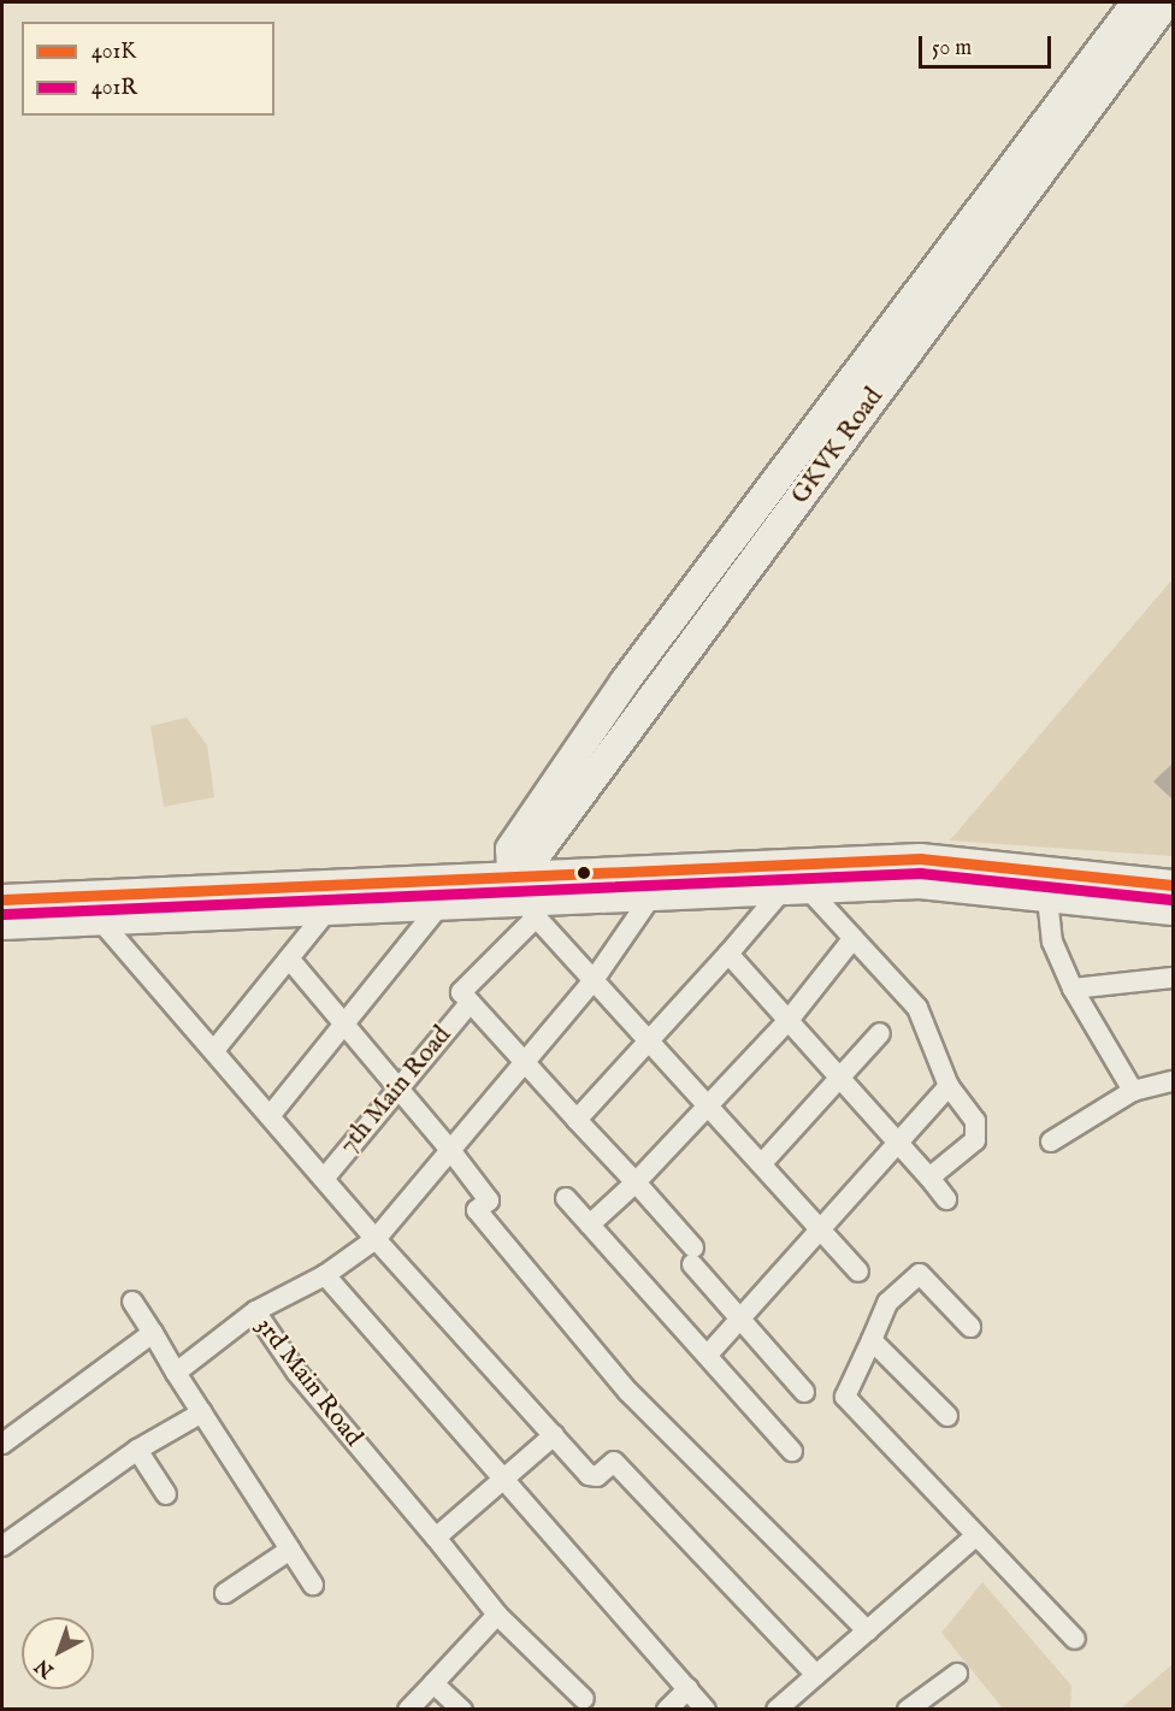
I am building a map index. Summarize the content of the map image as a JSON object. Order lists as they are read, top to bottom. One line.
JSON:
{"streets":{"main road":["GKVK Road"],"street":["7th Main Road","3rd Main Road"]},"lines":["transit line 401K","transit line 401R"],"legend":["401K","401R"],"scale_bar":"50 m","north":"bottom left"}
